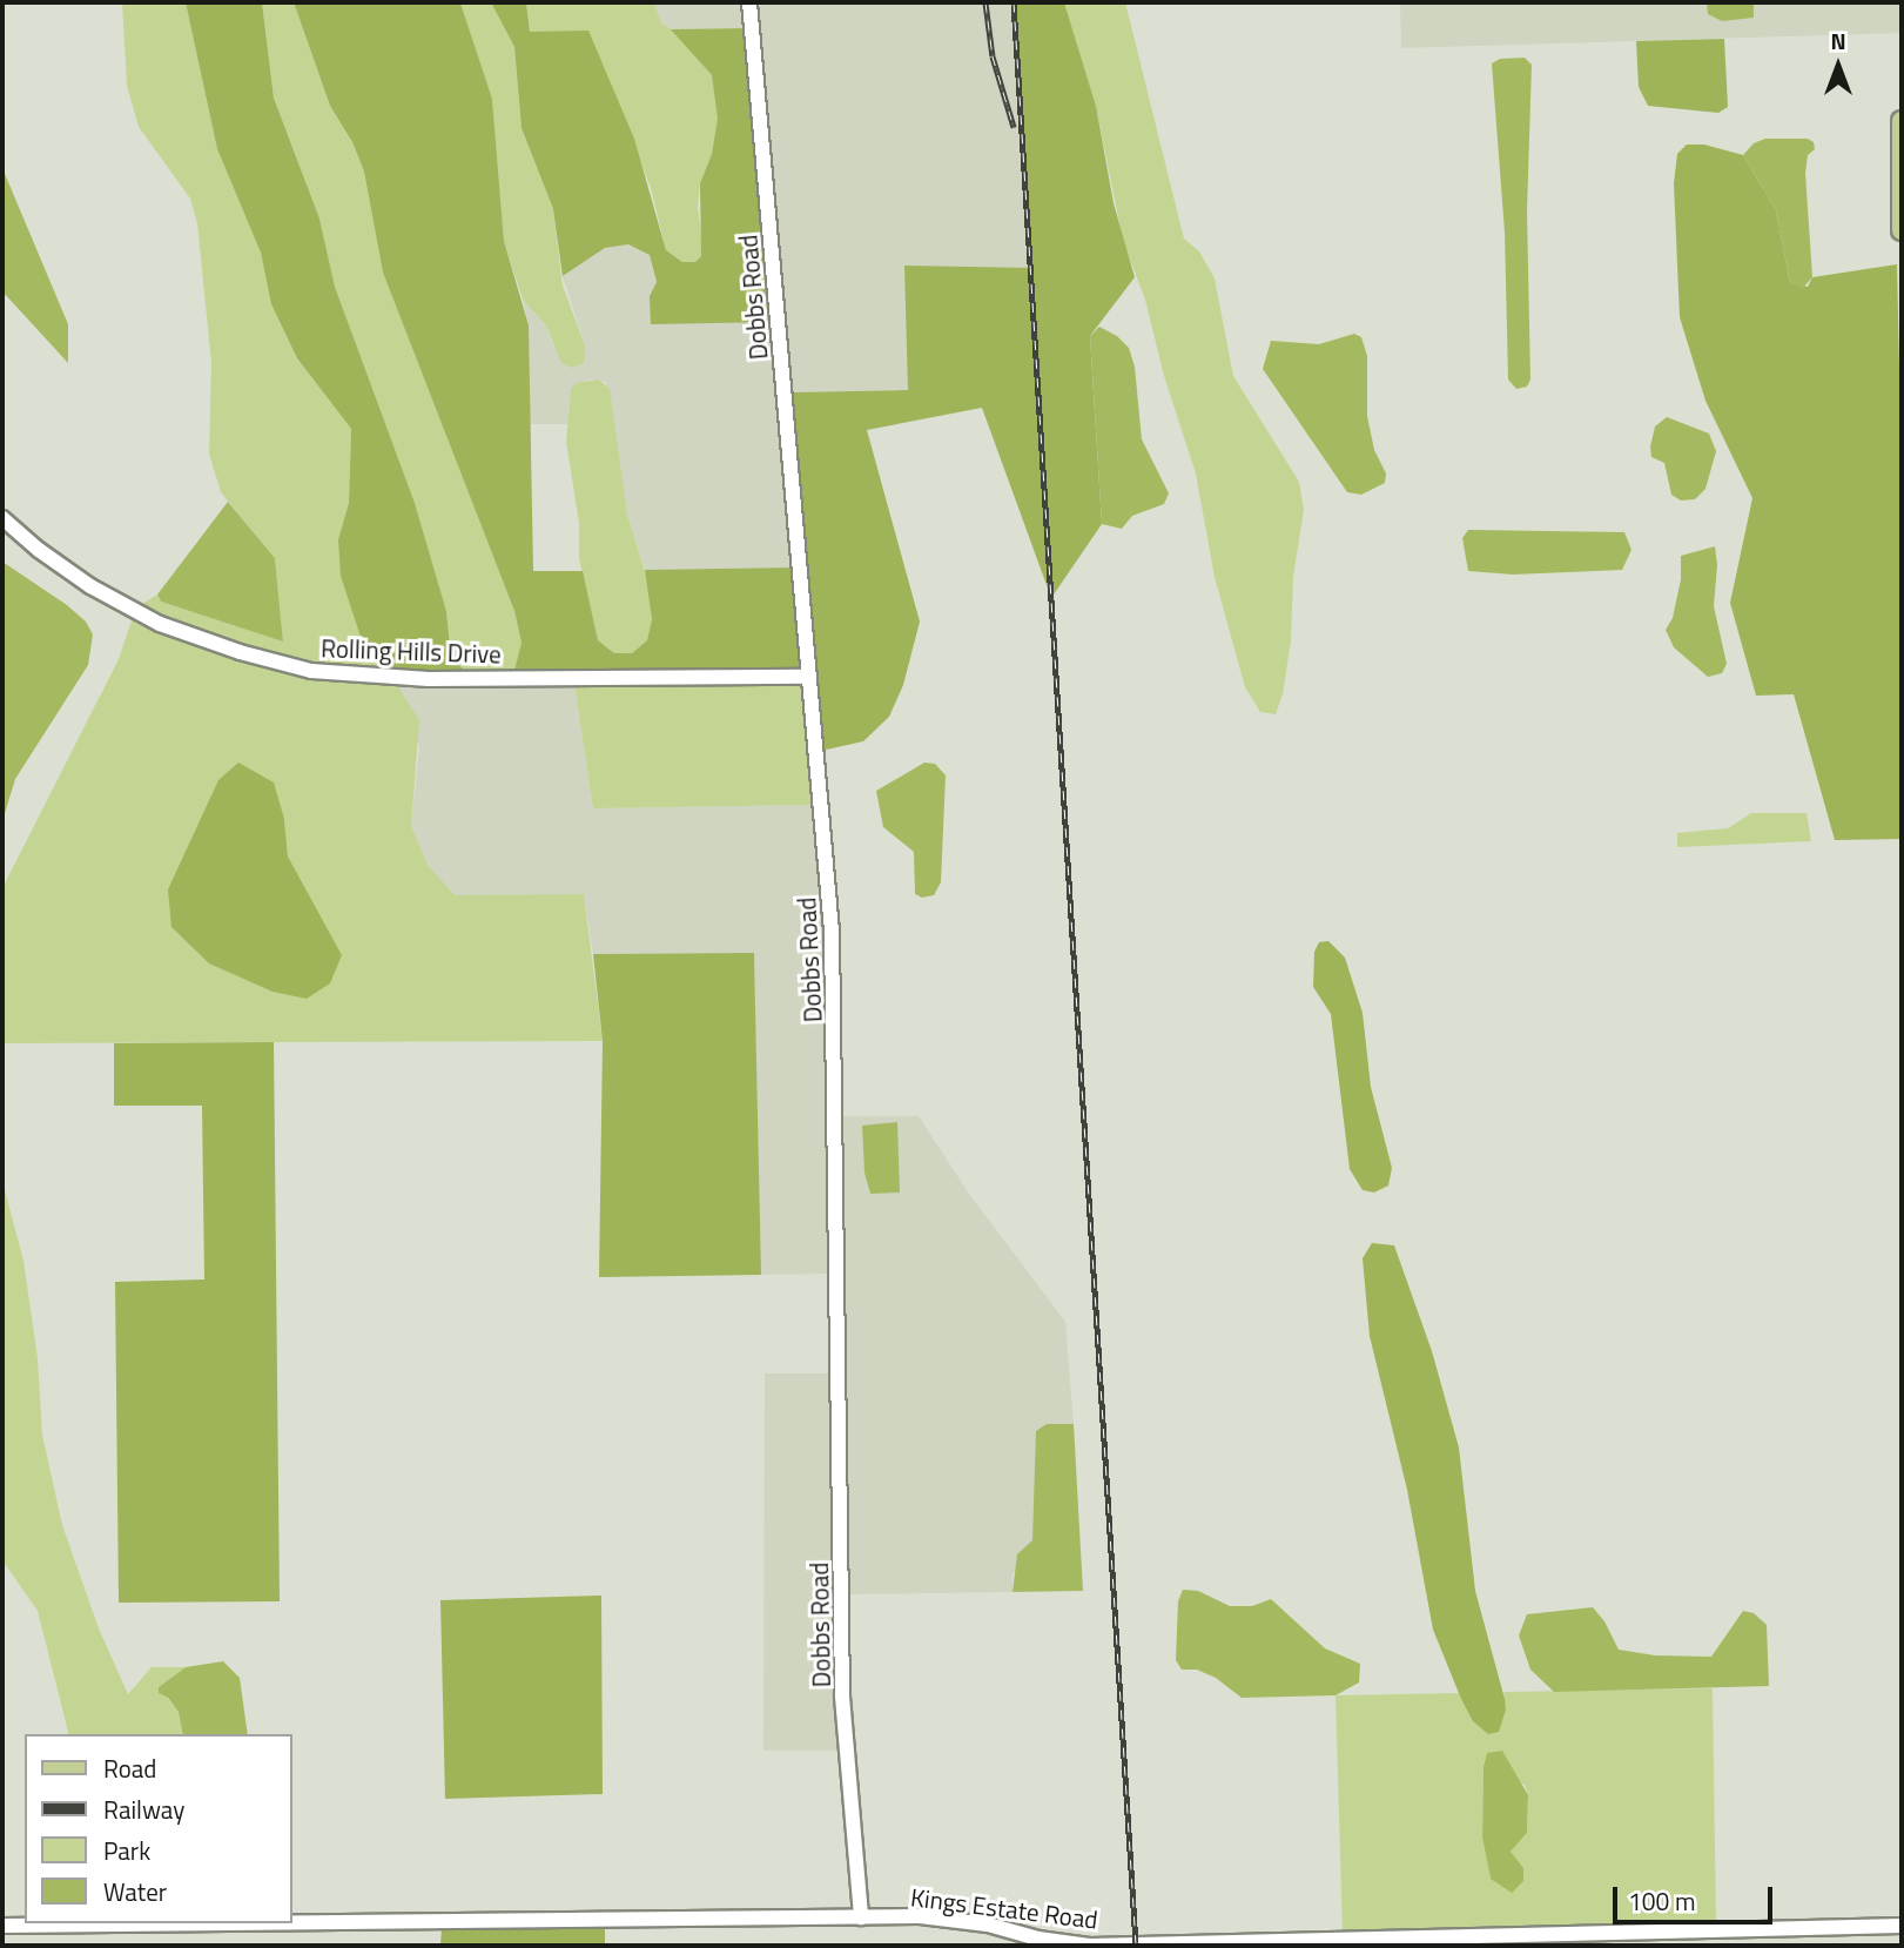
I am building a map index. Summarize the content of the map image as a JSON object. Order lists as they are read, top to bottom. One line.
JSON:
{"streets":{"street":["Dobbs Road","Rolling Hills Drive","Kings Estate Road"]},"crossings":[["Dobbs Road","Rolling Hills Drive"],["Dobbs Road","Kings Estate Road"]],"legend":["Road","Railway","Park","Water"],"scale_bar":"100 m","north":"top"}
